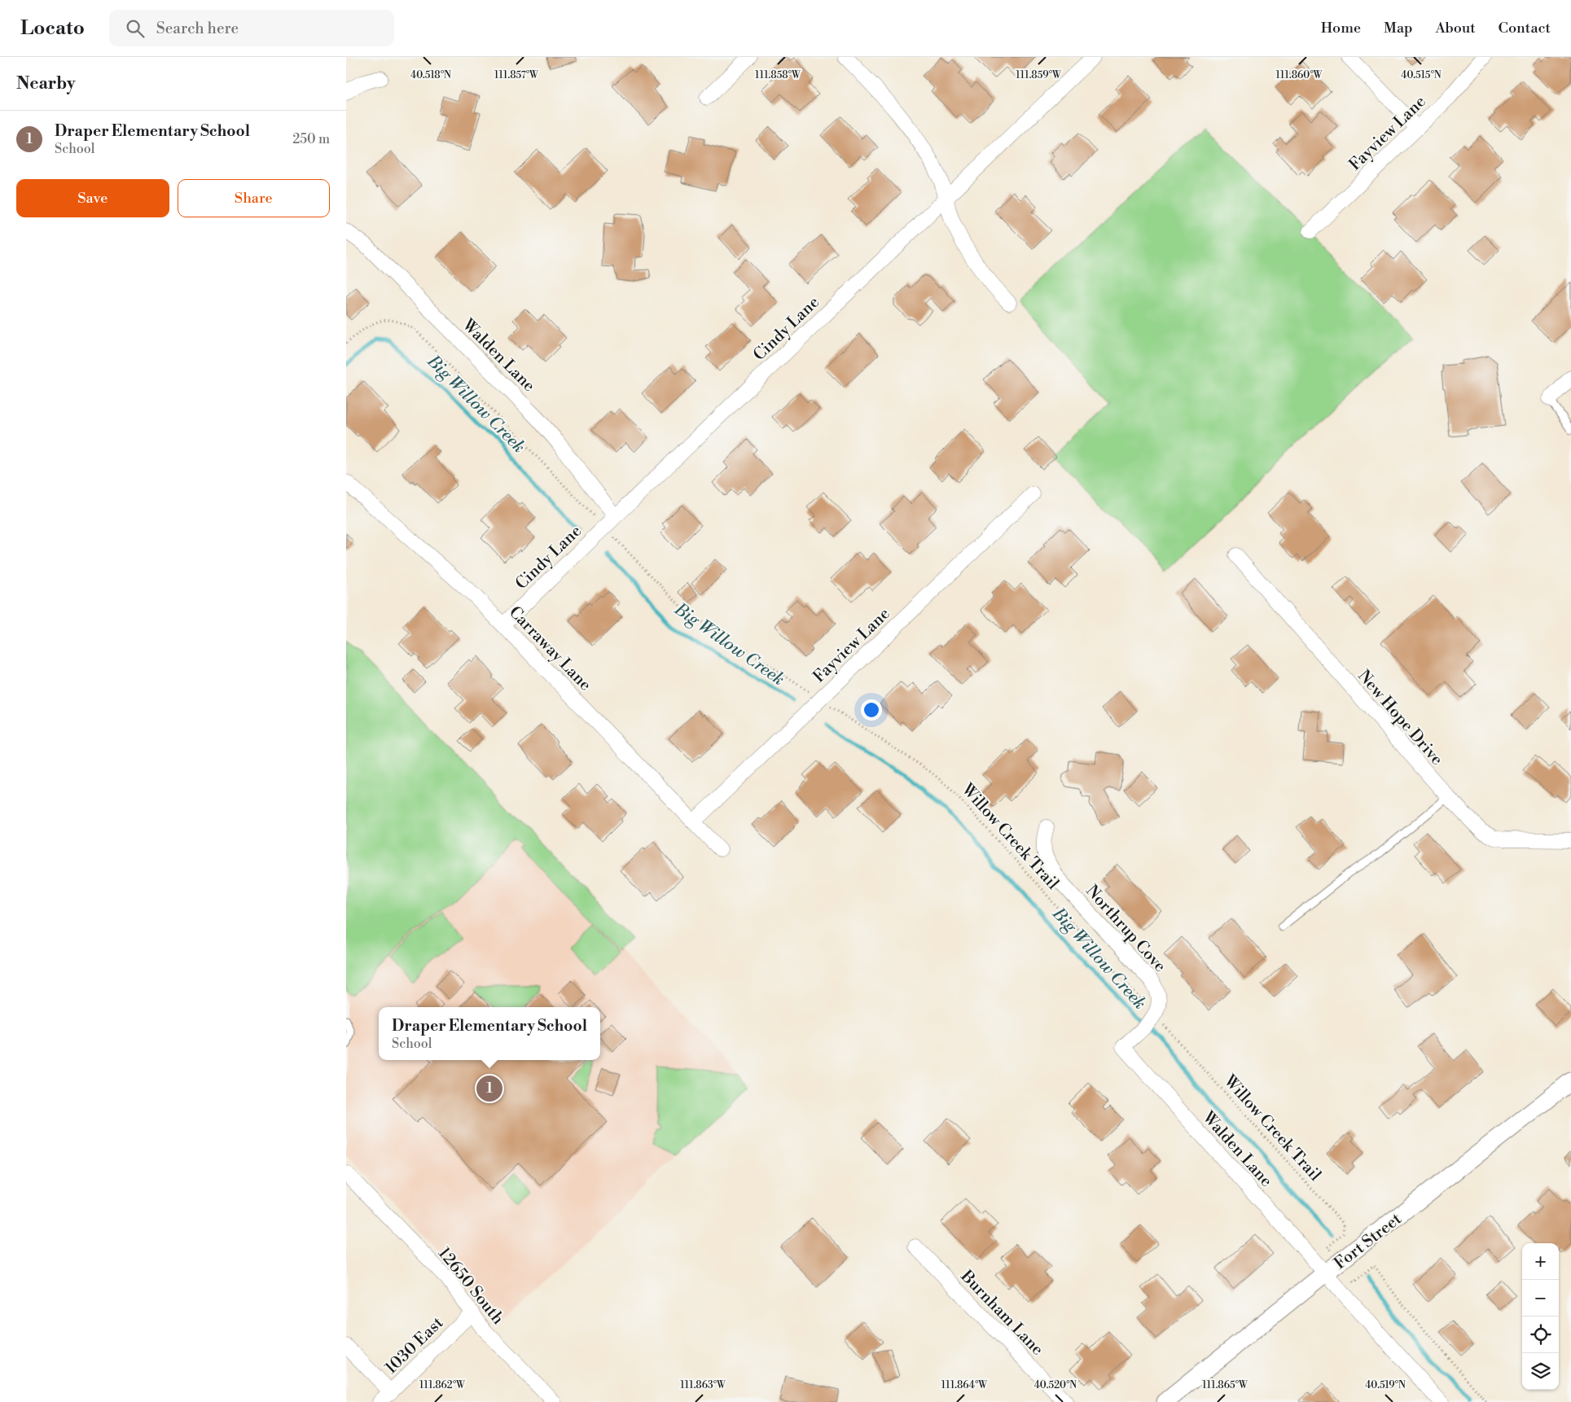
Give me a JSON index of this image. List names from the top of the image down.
{
  "streets": {
    "street": [
      "Fayview Lane",
      "Cindy Lane",
      "Walden Lane",
      "Carraway Lane",
      "New Hope Drive",
      "Northrup Cove",
      "Fort Street",
      "12650 South",
      "Burnham Lane",
      "1030 East"
    ],
    "path": ["Willow Creek Trail"]
  },
  "crossings": [
    ["Fayview Lane", "Carraway Lane"],
    ["Cindy Lane", "Walden Lane"],
    ["Cindy Lane", "Carraway Lane"],
    ["Walden Lane", "Northrup Cove"],
    ["Walden Lane", "Fort Street"],
    ["Willow Creek Trail", "Northrup Cove"],
    ["12650 South", "1030 East"]
  ],
  "water": ["Big Willow Creek"],
  "page": {
    "header": "Locato",
    "search": "Search here",
    "nav": [
      "Home",
      "Map",
      "About",
      "Contact"
    ],
    "heading": "Nearby",
    "list": [
      {
        "mark": "1",
        "name": "Draper Elementary School",
        "note": "School",
        "value": "250 m"
      }
    ],
    "buttons": ["Save", "Share"],
    "popup": ["Draper Elementary School", "School"],
    "pins": "1",
    "map_buttons": ["+", "−"]
  },
  "coordinates": [
    "111.857°W",
    "111.858°W",
    "111.859°W",
    "111.860°W",
    "40.515°N",
    "40.518°N",
    "40.520°N",
    "40.519°N",
    "111.862°W",
    "111.863°W",
    "111.864°W",
    "111.865°W"
  ]
}
